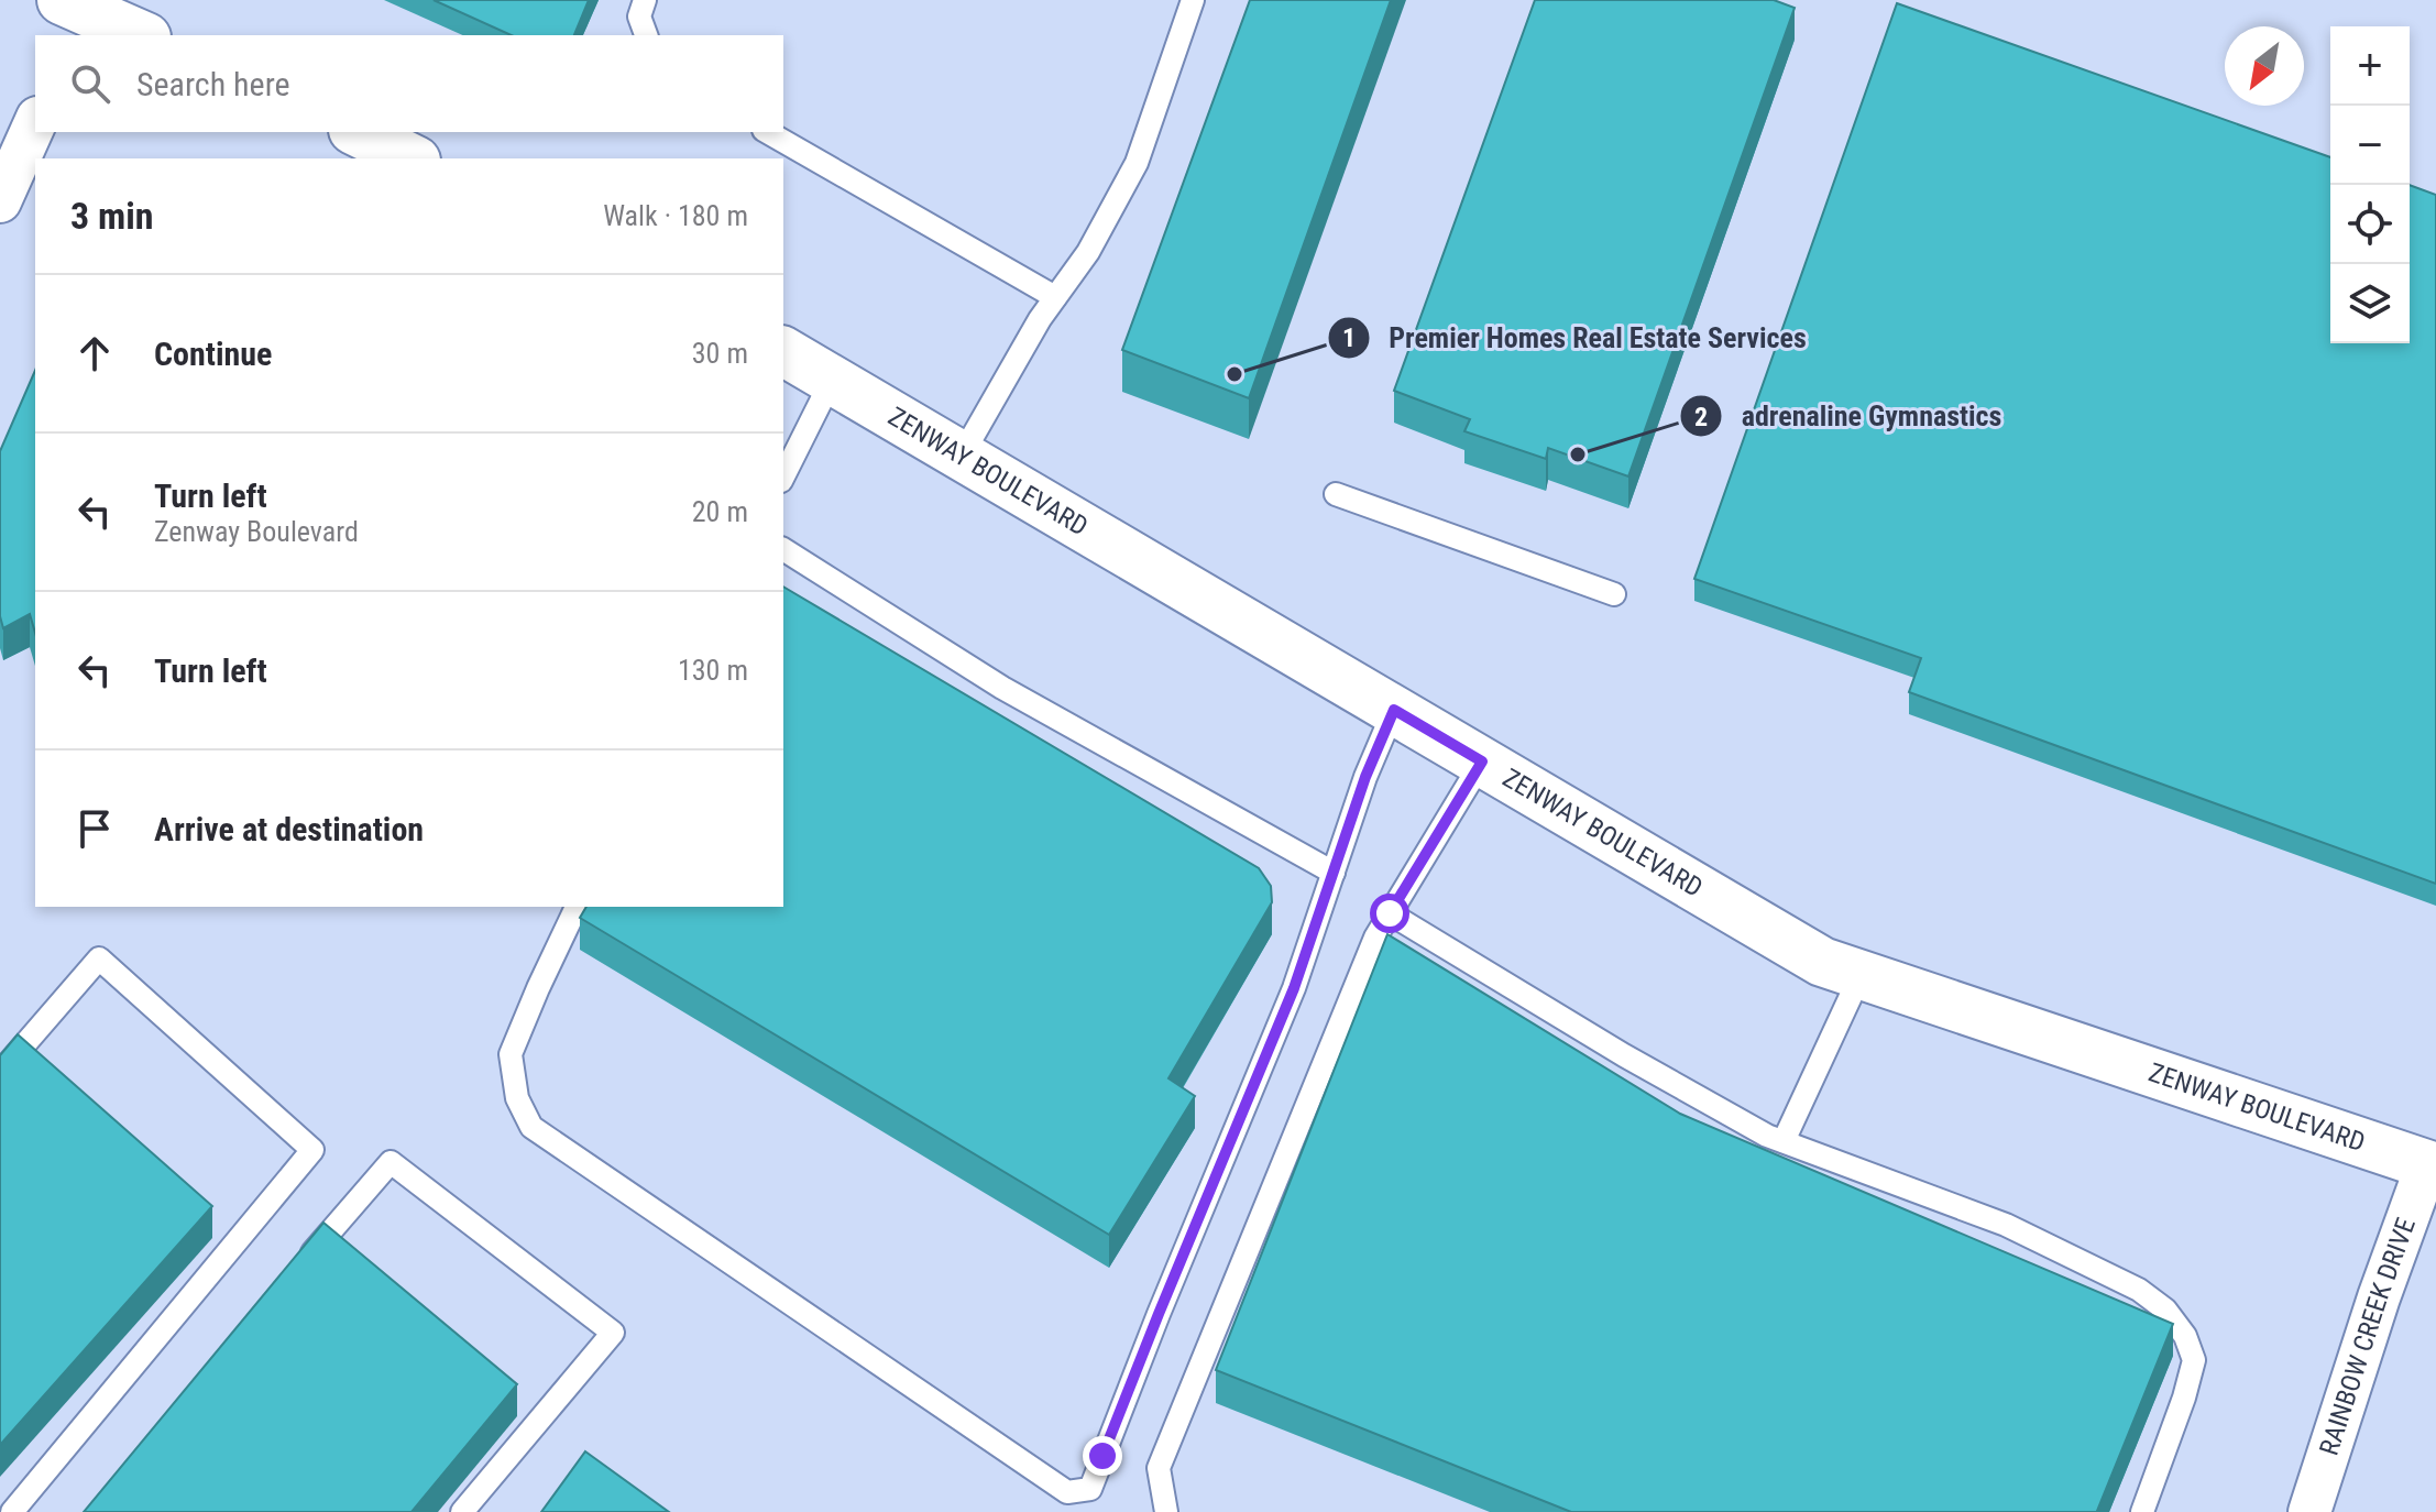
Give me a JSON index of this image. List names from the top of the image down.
{
  "streets": {
    "street": ["ZENWAY BOULEVARD", "RAINBOW CREEK DRIVE"]
  },
  "crossings": [
    ["ZENWAY BOULEVARD", "RAINBOW CREEK DRIVE"]
  ],
  "places": ["Premier Homes Real Estate Services", "adrenaline Gymnastics"],
  "north": "bottom left",
  "page": {
    "map_buttons": ["+", "−"],
    "search": "Search here",
    "heading": ["3 min", "Walk · 180 m"],
    "list": [
      ["Continue", "30 m"],
      ["Turn left", "Zenway Boulevard", "20 m"],
      ["Turn left", "130 m"],
      "Arrive at destination"
    ]
  }
}
